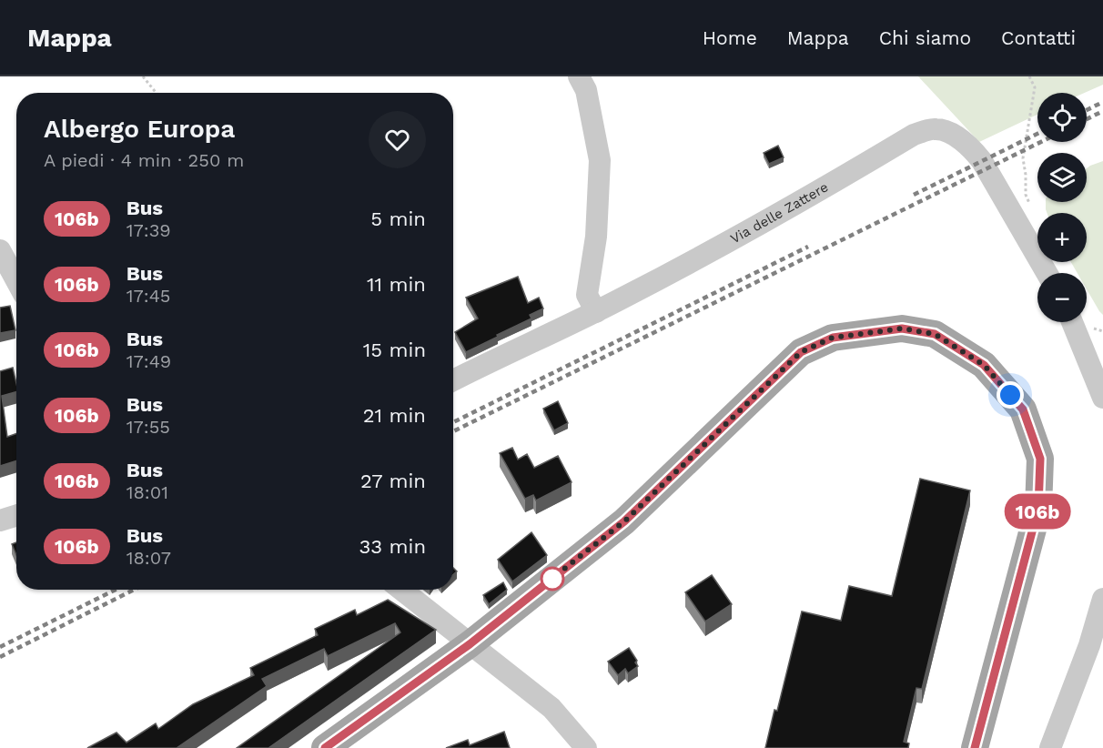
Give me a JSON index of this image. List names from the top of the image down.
{
  "streets": {
    "street": ["Via delle Zattere"]
  },
  "lines": ["bus line 106b"],
  "page": {
    "header": "Mappa",
    "nav": [
      "Home",
      "Mappa",
      "Chi siamo",
      "Contatti"
    ],
    "on_map": "106b",
    "map_buttons": ["+", "−"],
    "heading": ["Albergo Europa", "A piedi · 4 min · 250 m"],
    "list": [
      {
        "mark": "106b",
        "name": "Bus",
        "note": "17:39",
        "value": "5 min"
      },
      {
        "mark": "106b",
        "name": "Bus",
        "note": "17:45",
        "value": "11 min"
      },
      {
        "mark": "106b",
        "name": "Bus",
        "note": "17:49",
        "value": "15 min"
      },
      {
        "mark": "106b",
        "name": "Bus",
        "note": "17:55",
        "value": "21 min"
      },
      {
        "mark": "106b",
        "name": "Bus",
        "note": "18:01",
        "value": "27 min"
      },
      {
        "mark": "106b",
        "name": "Bus",
        "note": "18:07",
        "value": "33 min"
      }
    ]
  }
}
